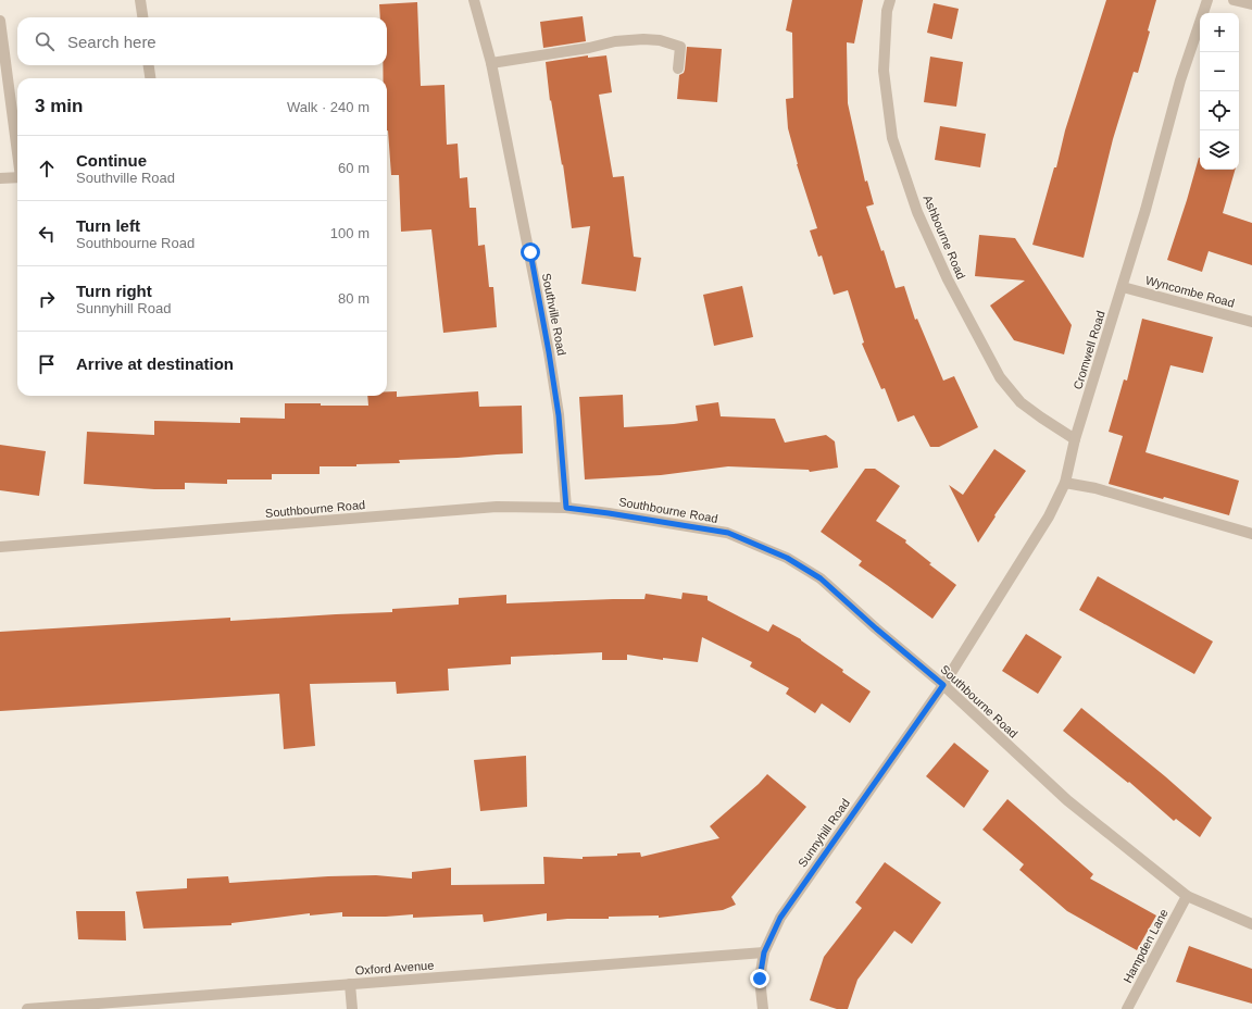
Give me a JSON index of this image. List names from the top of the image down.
{
  "streets": {
    "street": [
      "Ashbourne Road",
      "Wyncombe Road",
      "Southville Road",
      "Cromwell Road",
      "Southbourne Road",
      "Sunnyhill Road",
      "Hampden Lane",
      "Oxford Avenue"
    ]
  },
  "crossings": [
    ["Ashbourne Road", "Cromwell Road"],
    ["Wyncombe Road", "Cromwell Road"],
    ["Southville Road", "Southbourne Road"],
    ["Cromwell Road", "Southbourne Road"],
    ["Cromwell Road", "Sunnyhill Road"],
    ["Southbourne Road", "Sunnyhill Road"],
    ["Southbourne Road", "Hampden Lane"],
    ["Sunnyhill Road", "Oxford Avenue"]
  ],
  "page": {
    "map_buttons": ["+", "−"],
    "search": "Search here",
    "heading": ["3 min", "Walk · 240 m"],
    "list": [
      ["Continue", "Southville Road", "60 m"],
      ["Turn left", "Southbourne Road", "100 m"],
      ["Turn right", "Sunnyhill Road", "80 m"],
      "Arrive at destination"
    ]
  }
}
